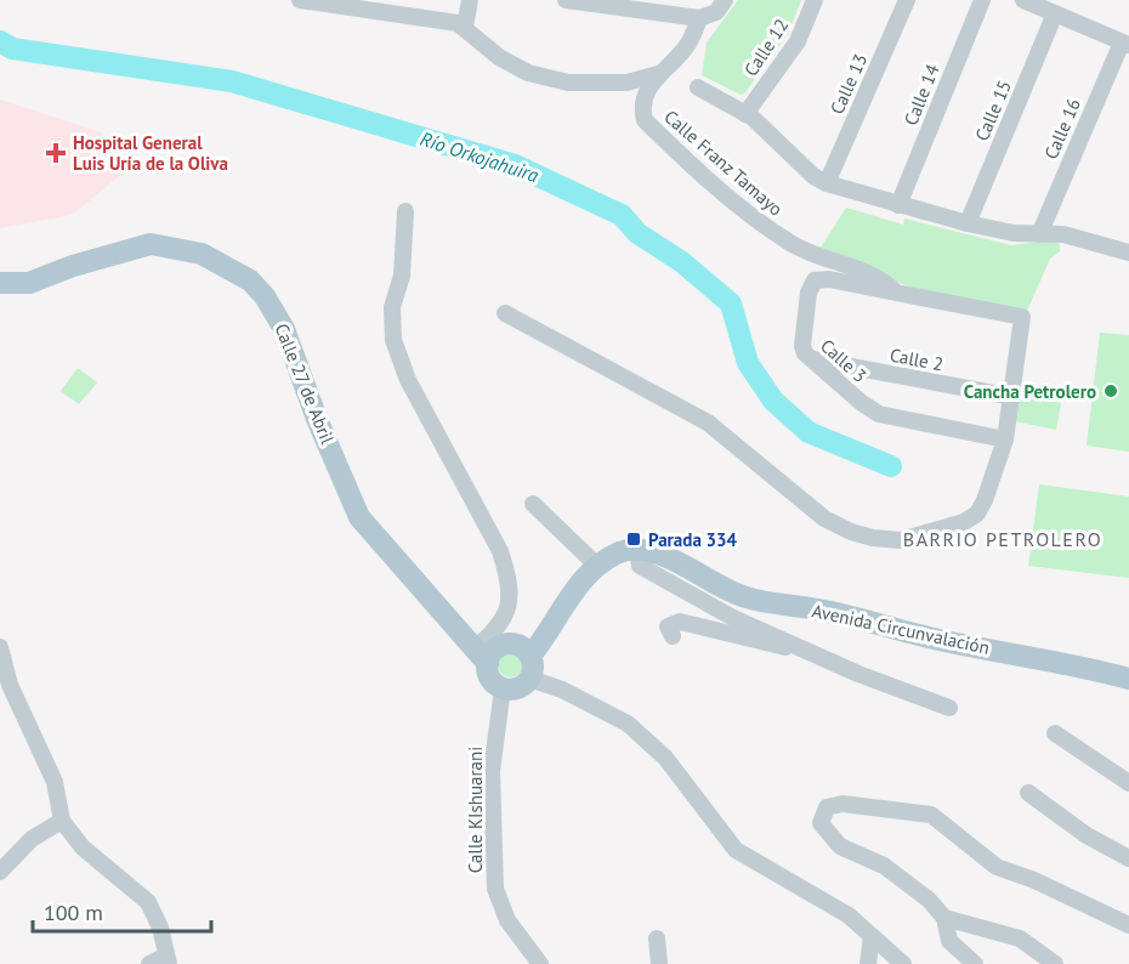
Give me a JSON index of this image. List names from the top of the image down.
{
  "streets": {
    "main road": ["Calle 27 de Abril", "Avenida Circunvalación"],
    "street": [
      "Calle 12",
      "Calle 13",
      "Calle 14",
      "Calle 15",
      "Calle 16",
      "Calle Franz Tamayo",
      "Calle 2",
      "Calle 3",
      "Calle KIshuarani"
    ]
  },
  "crossings": [
    ["Calle Franz Tamayo", "Calle 2"],
    ["Calle Franz Tamayo", "Calle 3"],
    ["Calle 2", "Calle 3"],
    ["Calle 27 de Abril", "Calle KIshuarani"]
  ],
  "districts": ["BARRIO PETROLERO"],
  "water": ["Río Orkojahuira"],
  "places": {
    "health": ["Hospital General Luis Uría de la Oliva"],
    "other": ["Cancha Petrolero"],
    "transit": ["Parada 334"]
  },
  "scale_bar": "100 m"
}
